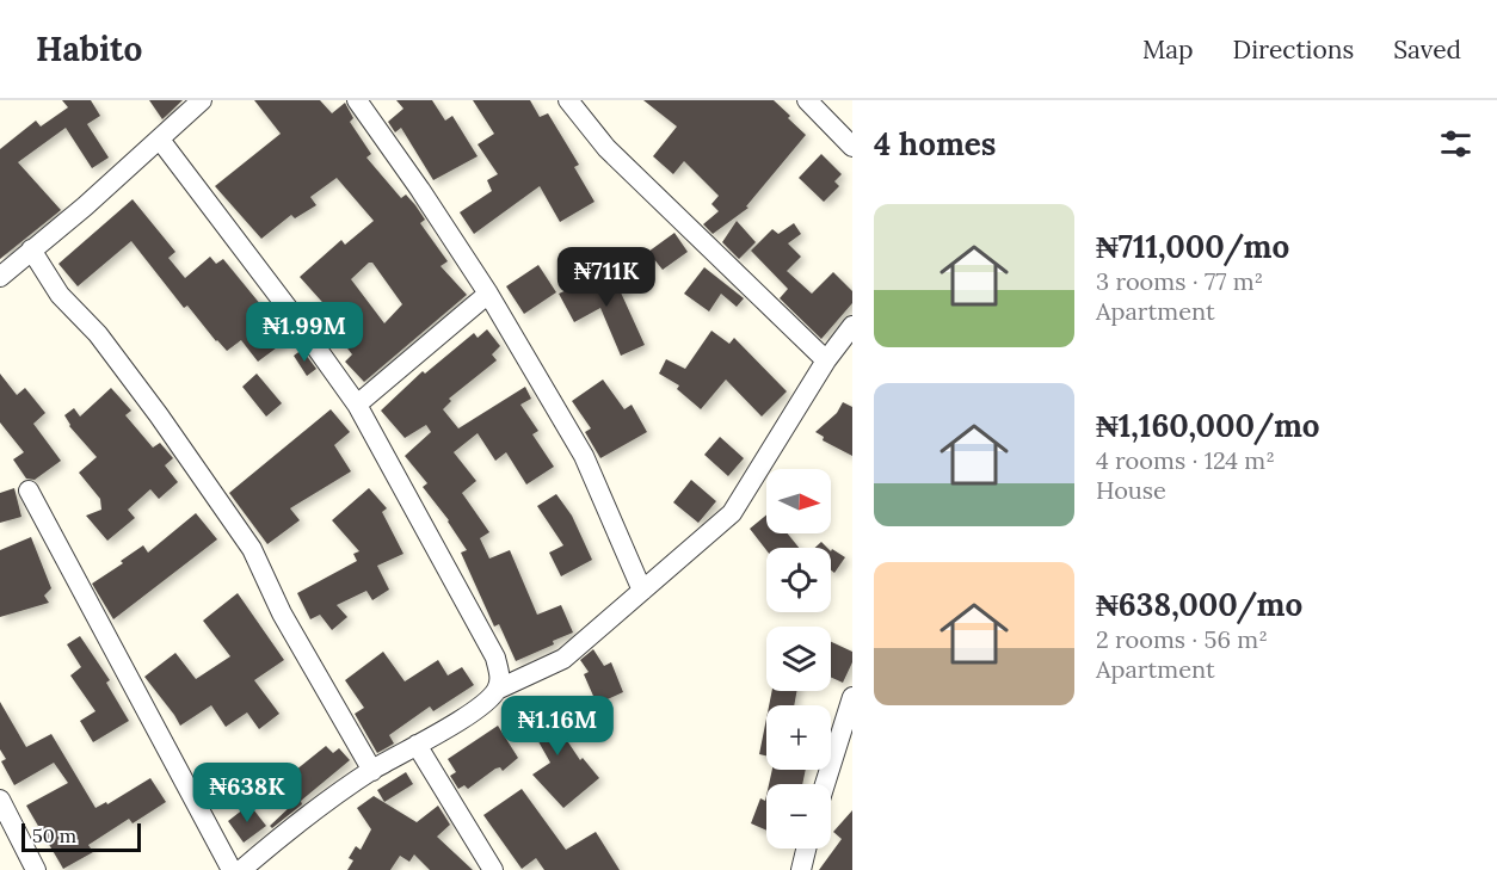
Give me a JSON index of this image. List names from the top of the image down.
{
  "scale_bar": "50 m",
  "north": "right",
  "page": {
    "header": "Habito",
    "nav": ["Map", "Directions", "Saved"],
    "heading": "4 homes",
    "list": [
      {
        "name": "₦711,000/mo",
        "note": "3 rooms · 77 m² · Apartment"
      },
      {
        "name": "₦1,160,000/mo",
        "note": "4 rooms · 124 m² · House"
      },
      {
        "name": "₦638,000/mo",
        "note": "2 rooms · 56 m² · Apartment"
      }
    ],
    "price": [
      "₦711K",
      "₦1.99M",
      "₦1.16M",
      "₦638K"
    ],
    "map_buttons": ["+", "−"],
    "scale": "50 m"
  }
}
